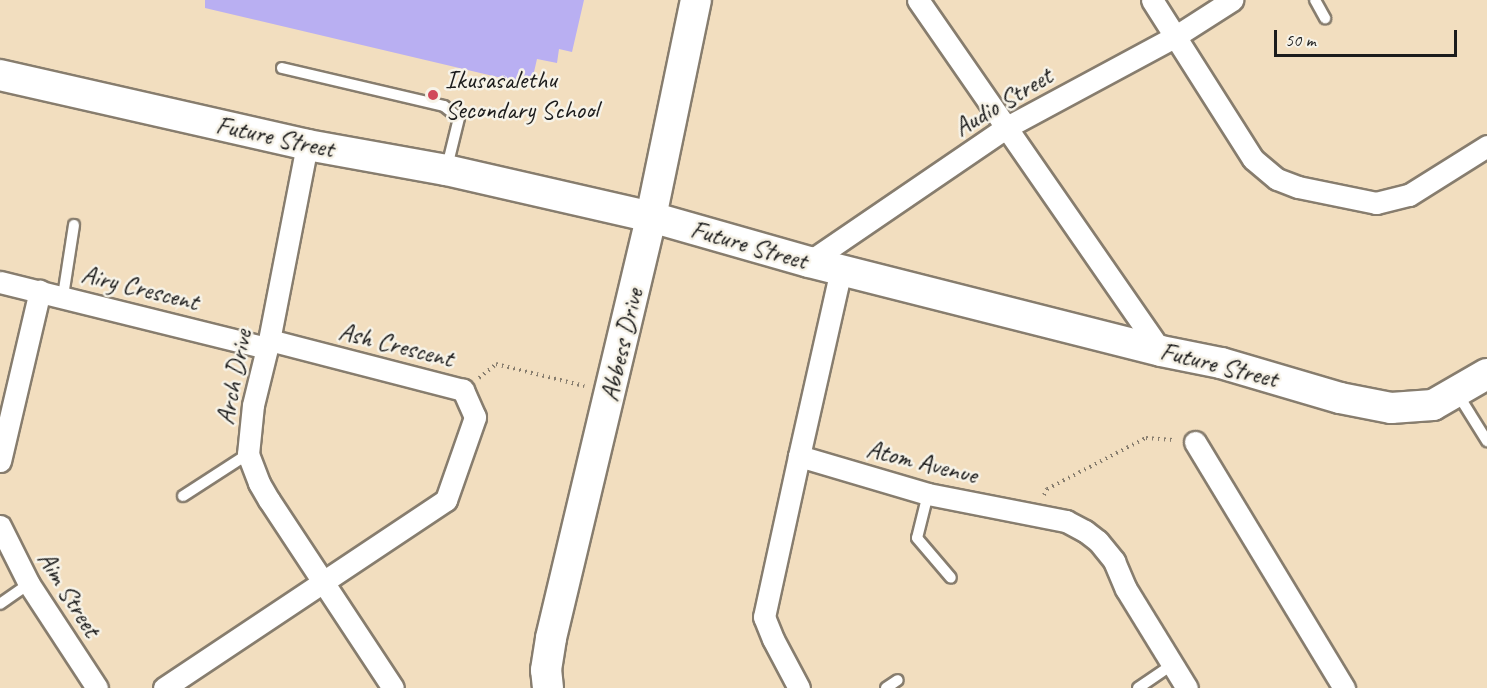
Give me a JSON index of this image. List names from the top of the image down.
{
  "streets": {
    "street": [
      "Audio Street",
      "Future Street",
      "Airy Crescent",
      "Ash Crescent",
      "Abbess Drive",
      "Arch Drive",
      "Atom Avenue",
      "Aim Street"
    ]
  },
  "crossings": [
    ["Audio Street", "Future Street"],
    ["Future Street", "Abbess Drive"],
    ["Future Street", "Arch Drive"],
    ["Airy Crescent", "Ash Crescent"],
    ["Airy Crescent", "Arch Drive"],
    ["Ash Crescent", "Arch Drive"]
  ],
  "places": ["Ikusasalethu Secondary School"],
  "scale_bar": "50 m"
}
